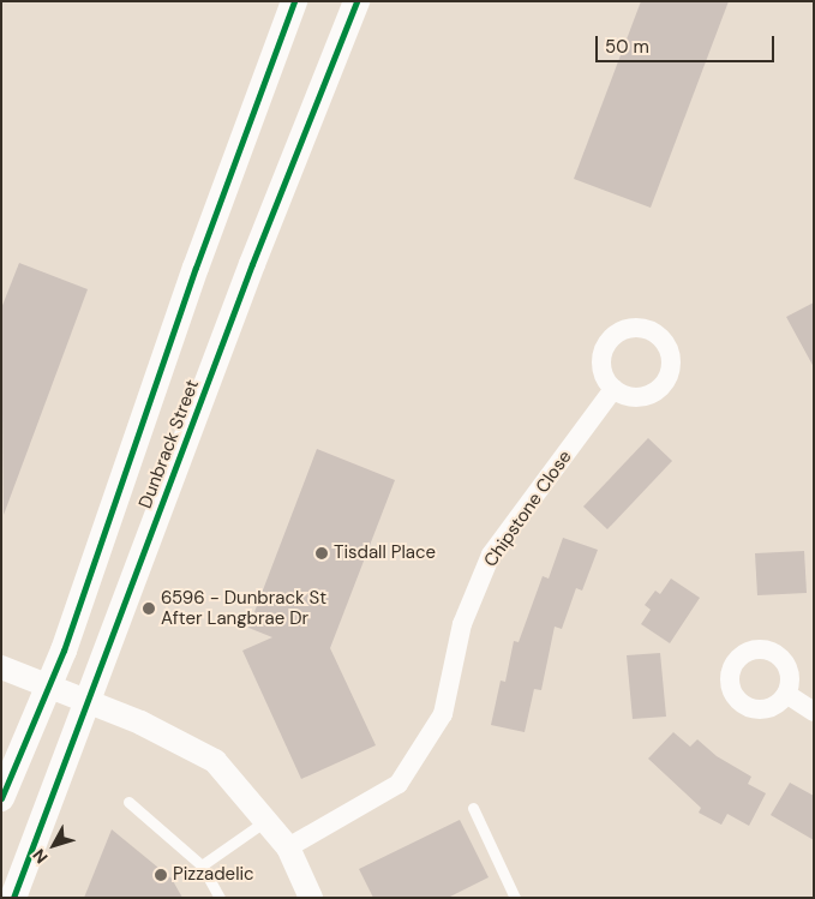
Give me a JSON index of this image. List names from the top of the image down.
{
  "streets": {
    "main road": ["Dunbrack Street"],
    "street": ["Chipstone Close"]
  },
  "places": ["Tisdall Place", "6596 - Dunbrack St After Langbrae Dr", "Pizzadelic"],
  "scale_bar": "50 m",
  "north": "bottom left"
}
